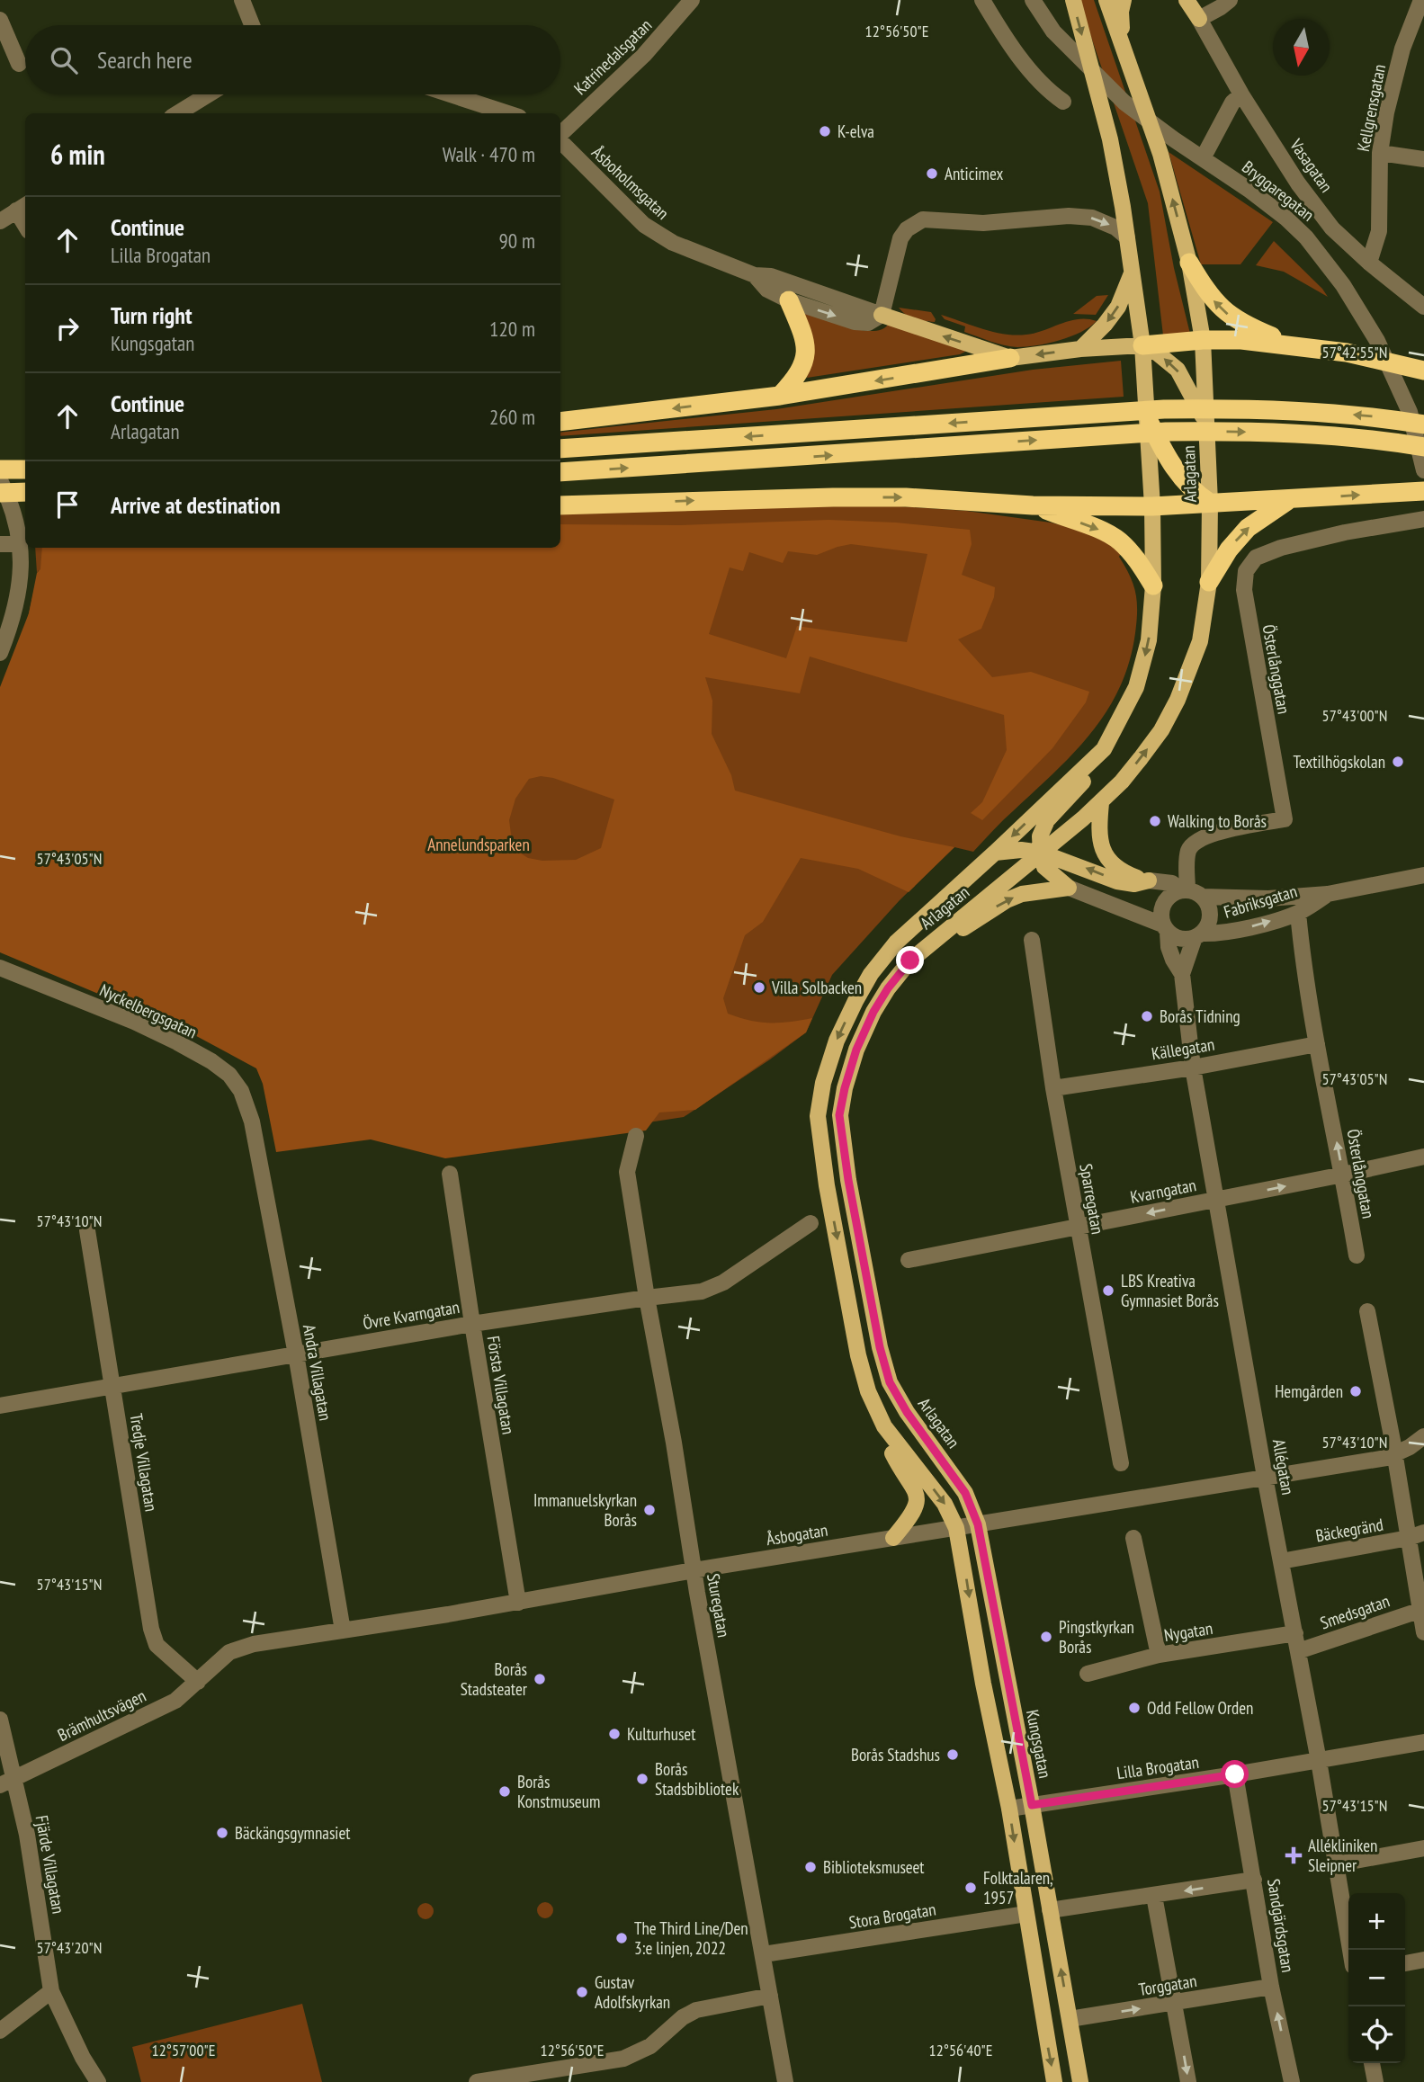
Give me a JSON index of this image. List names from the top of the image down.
{
  "streets": {
    "main road": ["Arlagatan", "Kungsgatan"],
    "street": [
      "Katrinedalsgatan",
      "Kellgrensgatan",
      "Vasagatan",
      "Åsboholmsgatan",
      "Bryggaregatan",
      "Österlånggatan",
      "Fabriksgatan",
      "Nyckelbergsgatan",
      "Källegatan",
      "Kvarngatan",
      "Sparregatan",
      "Övre Kvarngatan",
      "Andra Villagatan",
      "Första Villagatan",
      "Tredje Villagatan",
      "Allégatan",
      "Bäckegränd",
      "Åsbogatan",
      "Sturegatan",
      "Smedsgatan",
      "Nygatan",
      "Brämhultsvägen",
      "Lilla Brogatan",
      "Fjärde Villagatan",
      "Stora Brogatan",
      "Sandgärdsgatan",
      "Torggatan"
    ]
  },
  "crossings": [
    ["Kellgrensgatan", "Vasagatan"],
    ["Arlagatan", "Åsbogatan"],
    ["Arlagatan", "Kungsgatan"],
    ["Österlånggatan", "Fabriksgatan"],
    ["Österlånggatan", "Källegatan"],
    ["Österlånggatan", "Kvarngatan"],
    ["Österlånggatan", "Allégatan"],
    ["Fabriksgatan", "Allégatan"],
    ["Nyckelbergsgatan", "Andra Villagatan"],
    ["Källegatan", "Sparregatan"],
    ["Källegatan", "Allégatan"],
    ["Kvarngatan", "Sparregatan"],
    ["Kvarngatan", "Allégatan"],
    ["Övre Kvarngatan", "Andra Villagatan"],
    ["Övre Kvarngatan", "Första Villagatan"],
    ["Övre Kvarngatan", "Tredje Villagatan"],
    ["Övre Kvarngatan", "Sturegatan"],
    ["Andra Villagatan", "Åsbogatan"],
    ["Första Villagatan", "Åsbogatan"],
    ["Tredje Villagatan", "Brämhultsvägen"],
    ["Allégatan", "Bäckegränd"],
    ["Allégatan", "Åsbogatan"],
    ["Allégatan", "Smedsgatan"],
    ["Allégatan", "Nygatan"],
    ["Allégatan", "Lilla Brogatan"],
    ["Åsbogatan", "Sturegatan"],
    ["Åsbogatan", "Brämhultsvägen"],
    ["Åsbogatan", "Kungsgatan"],
    ["Sturegatan", "Stora Brogatan"],
    ["Brämhultsvägen", "Fjärde Villagatan"],
    ["Kungsgatan", "Lilla Brogatan"],
    ["Kungsgatan", "Torggatan"],
    ["Lilla Brogatan", "Sandgärdsgatan"],
    ["Sandgärdsgatan", "Torggatan"]
  ],
  "parks": ["Annelundsparken"],
  "places": {
    "other": [
      "K-elva",
      "Anticimex",
      "Textilhögskolan",
      "Walking to Borås",
      "Villa Solbacken",
      "Borås Tidning",
      "LBS Kreativa Gymnasiet Borås",
      "Hemgården",
      "Immanuelskyrkan Borås",
      "Pingstkyrkan Borås",
      "Borås Stadsteater",
      "Odd Fellow Orden",
      "Kulturhuset",
      "Borås Stadshus",
      "Borås Stadsbibliotek",
      "Borås Konstmuseum",
      "Bäckängsgymnasiet",
      "Biblioteksmuseet",
      "Folktalaren, 1957",
      "The Third Line/Den 3:e linjen, 2022",
      "Gustav Adolfskyrkan"
    ],
    "health": ["Allékliniken Sleipner"]
  },
  "north": "bottom",
  "page": {
    "search": "Search here",
    "heading": ["6 min", "Walk · 470 m"],
    "list": [
      ["Continue", "Lilla Brogatan", "90 m"],
      ["Turn right", "Kungsgatan", "120 m"],
      ["Continue", "Arlagatan", "260 m"],
      "Arrive at destination"
    ],
    "map_buttons": ["+", "−"]
  },
  "coordinates": [
    "12°56'50\"E",
    "57°42'55\"N",
    "57°43'00\"N",
    "57°43'05\"N",
    "57°43'10\"N",
    "57°43'15\"N",
    "57°43'20\"N",
    "12°57'00\"E",
    "12°56'40\"E"
  ]
}
